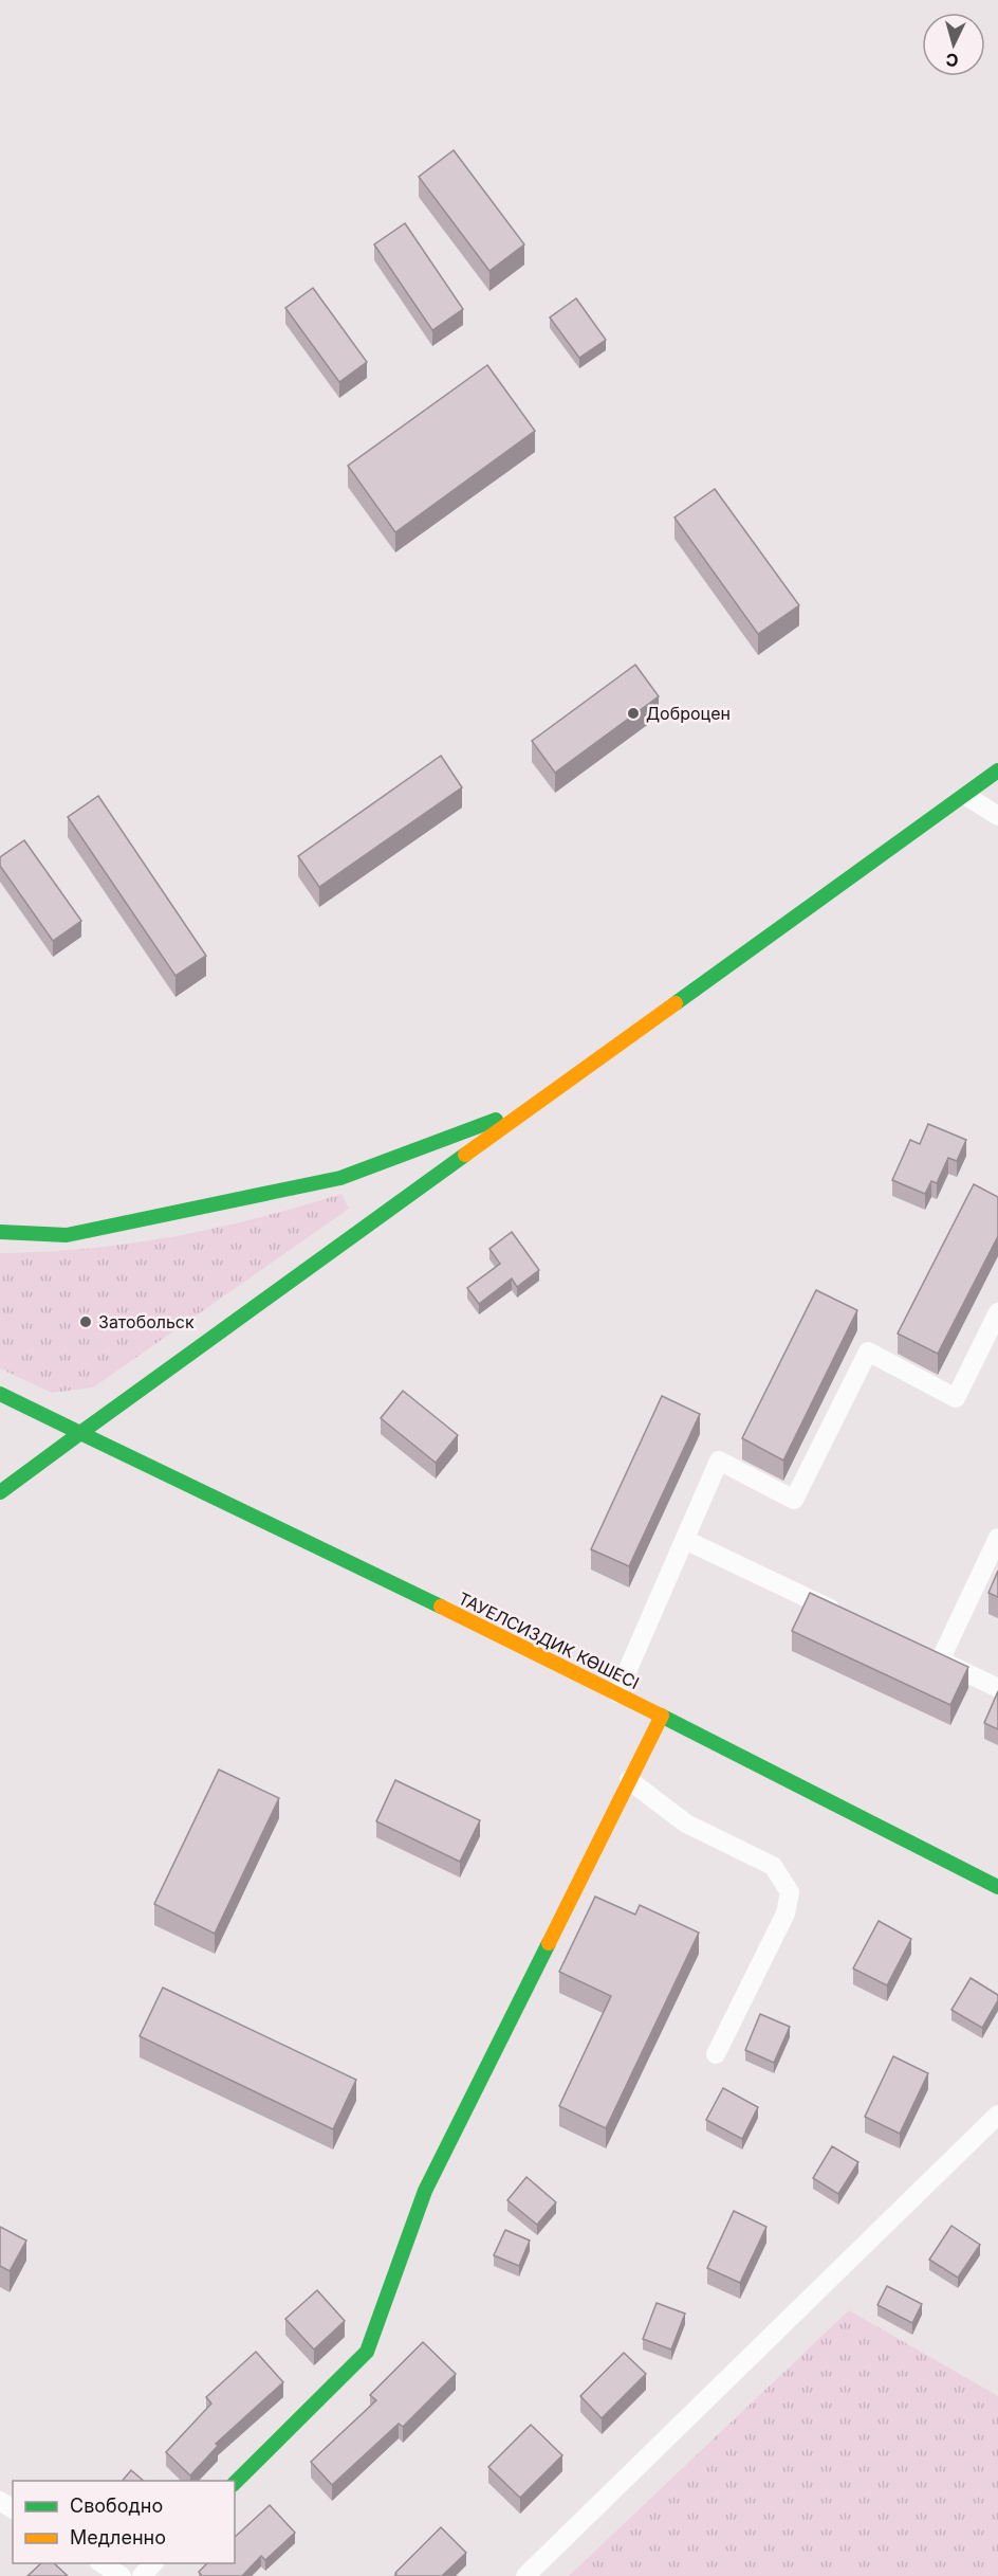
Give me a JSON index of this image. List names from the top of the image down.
{
  "streets": {
    "main road": ["ТАУЕЛСИЗДИК КӨШЕСІ"]
  },
  "places": ["Доброцен", "Затобольск"],
  "legend": ["Свободно", "Медленно"],
  "north": "bottom"
}
